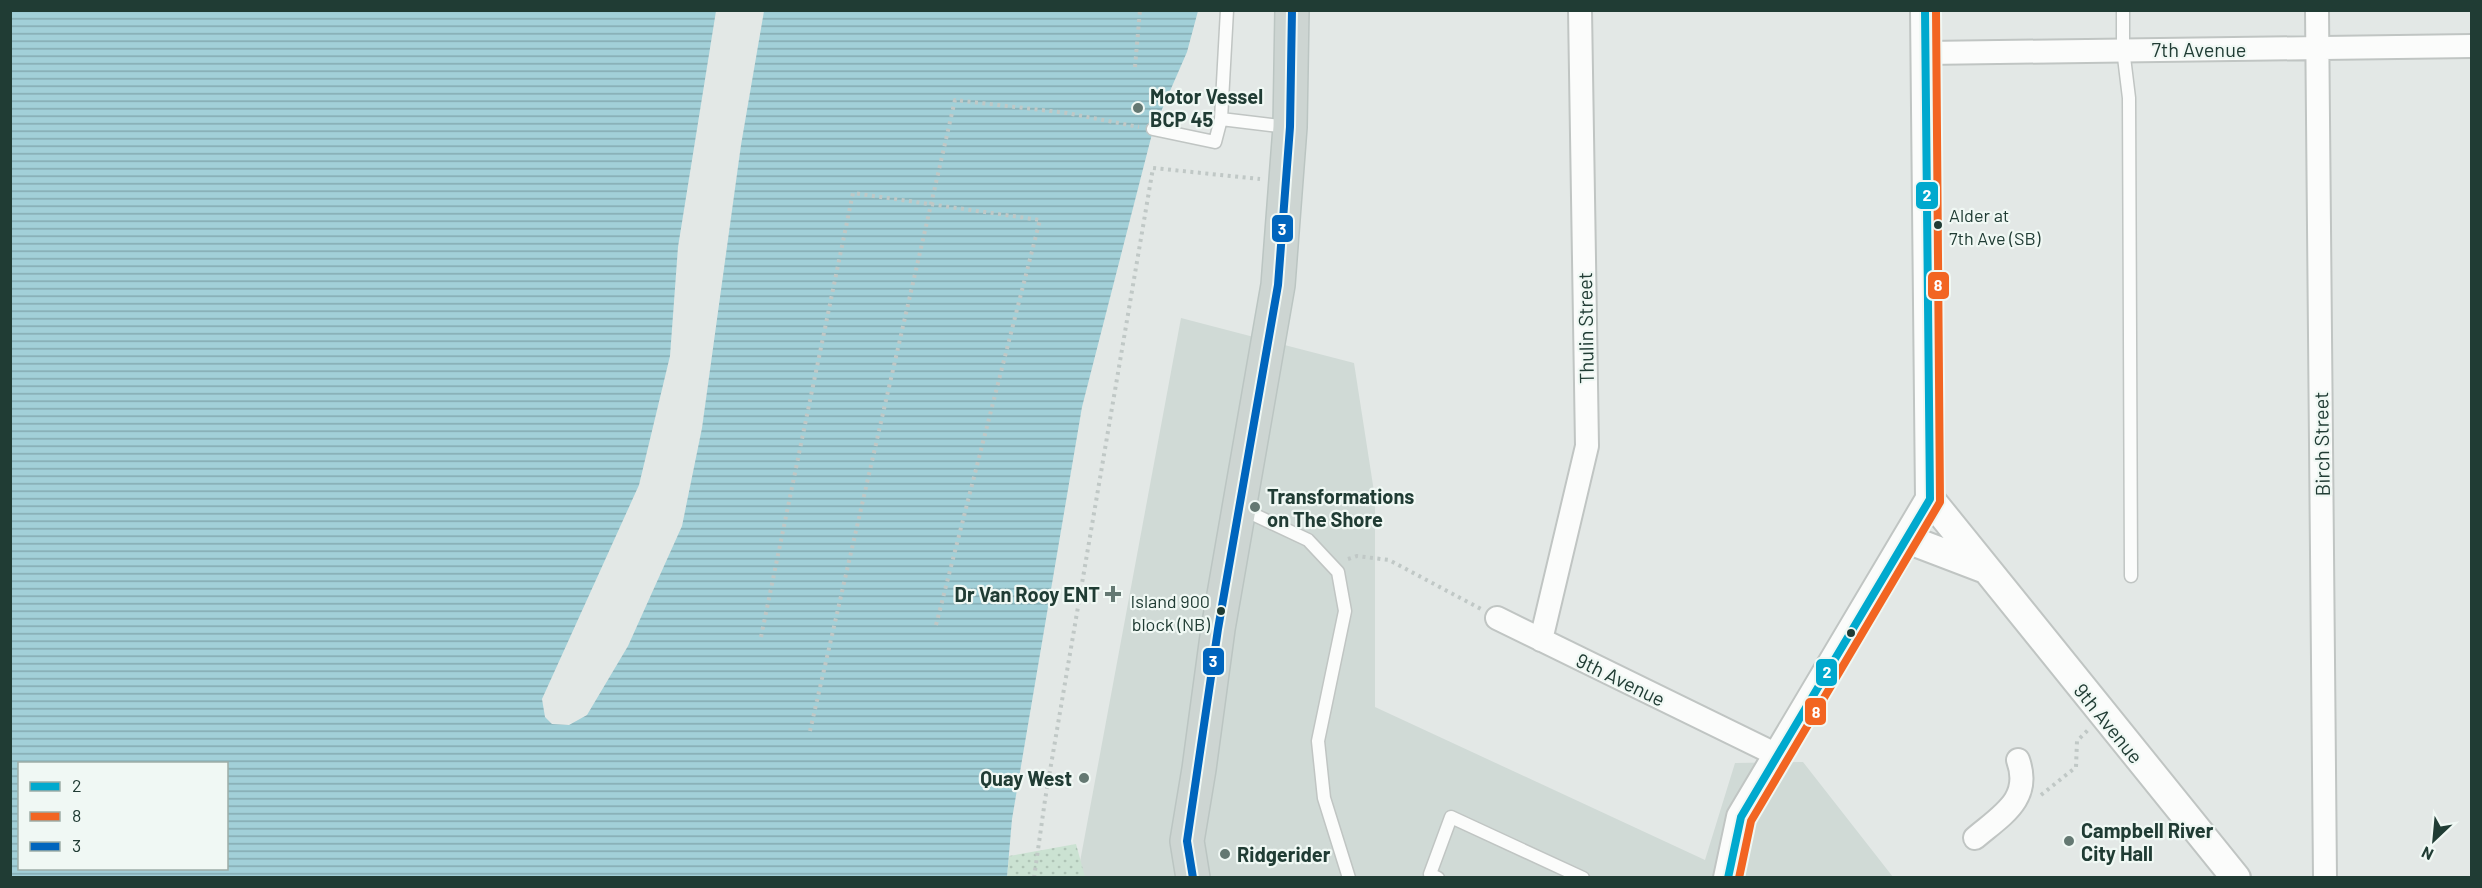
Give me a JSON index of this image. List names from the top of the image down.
{
  "streets": {
    "street": [
      "7th Avenue",
      "Thulin Street",
      "Birch Street",
      "9th Avenue"
    ]
  },
  "crossings": [
    ["7th Avenue", "Birch Street"],
    ["Thulin Street", "9th Avenue"]
  ],
  "places": {
    "other": [
      "Motor Vessel BCP 45",
      "Alder at 7th Ave (SB)",
      "Transformations on The Shore",
      "Island 900 block (NB)",
      "Quay West",
      "Campbell River City Hall",
      "Ridgerider"
    ],
    "health": ["Dr Van Rooy ENT"]
  },
  "lines": ["transit line 2", "transit line 8", "transit line 3"],
  "legend": ["2", "8", "3"],
  "north": "bottom left"
}
